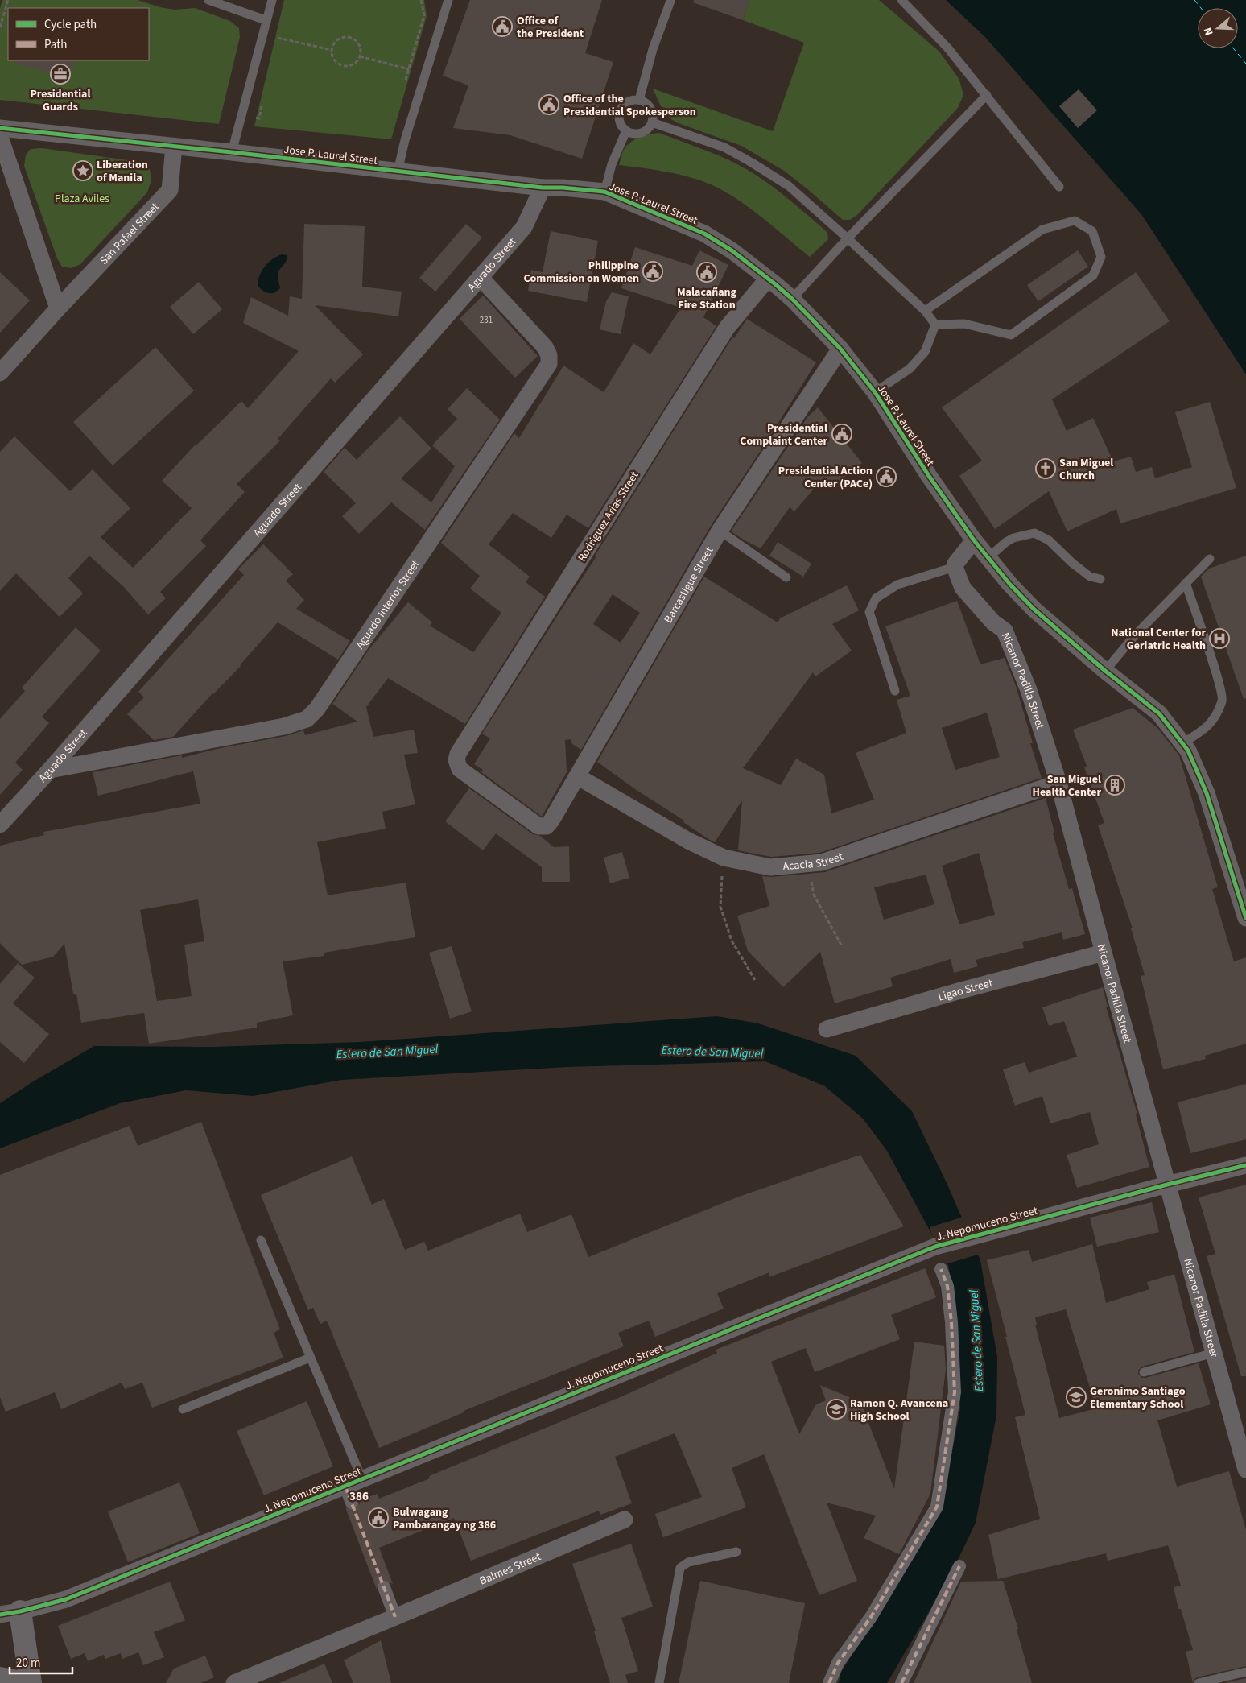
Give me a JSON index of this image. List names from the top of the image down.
{
  "streets": {
    "street": [
      "Jose P. Laurel Street",
      "San Rafael Street",
      "Aguado Street",
      "Rodriguez Arias Street",
      "Barcastigue Street",
      "Aguado Interior Street",
      "Nicanor Padilla Street",
      "Acacia Street",
      "Ligao Street",
      "J. Nepomuceno Street",
      "Balmes Street"
    ]
  },
  "crossings": [
    ["Jose P. Laurel Street", "San Rafael Street"],
    ["Jose P. Laurel Street", "Aguado Street"],
    ["Jose P. Laurel Street", "Rodriguez Arias Street"],
    ["Jose P. Laurel Street", "Barcastigue Street"],
    ["Aguado Street", "Aguado Interior Street"],
    ["Rodriguez Arias Street", "Barcastigue Street"],
    ["Barcastigue Street", "Acacia Street"],
    ["Nicanor Padilla Street", "Acacia Street"],
    ["Nicanor Padilla Street", "Ligao Street"],
    ["Nicanor Padilla Street", "J. Nepomuceno Street"]
  ],
  "districts": ["386"],
  "water": ["Estero de San Miguel"],
  "parks": ["Plaza Aviles"],
  "places": {
    "public building": [
      "Office of the President",
      "Office of the Presidential Spokesperson",
      "Philippine Commission on Women",
      "Malacañang Fire Station",
      "Presidential Complaint Center",
      "Presidential Action Center (PACe)",
      "Bulwagang Pambarangay ng 386"
    ],
    "office": ["Presidential Guards"],
    "place": ["Liberation of Manila"],
    "church": ["San Miguel Church"],
    "hospital": ["National Center for Geriatric Health"],
    "building": ["San Miguel Health Center"],
    "school or university": ["Geronimo Santiago Elementary School", "Ramon Q. Avancena High School"]
  },
  "house_numbers": ["231"],
  "legend": ["Cycle path", "Path"],
  "scale_bar": "20 m",
  "north": "left"
}
